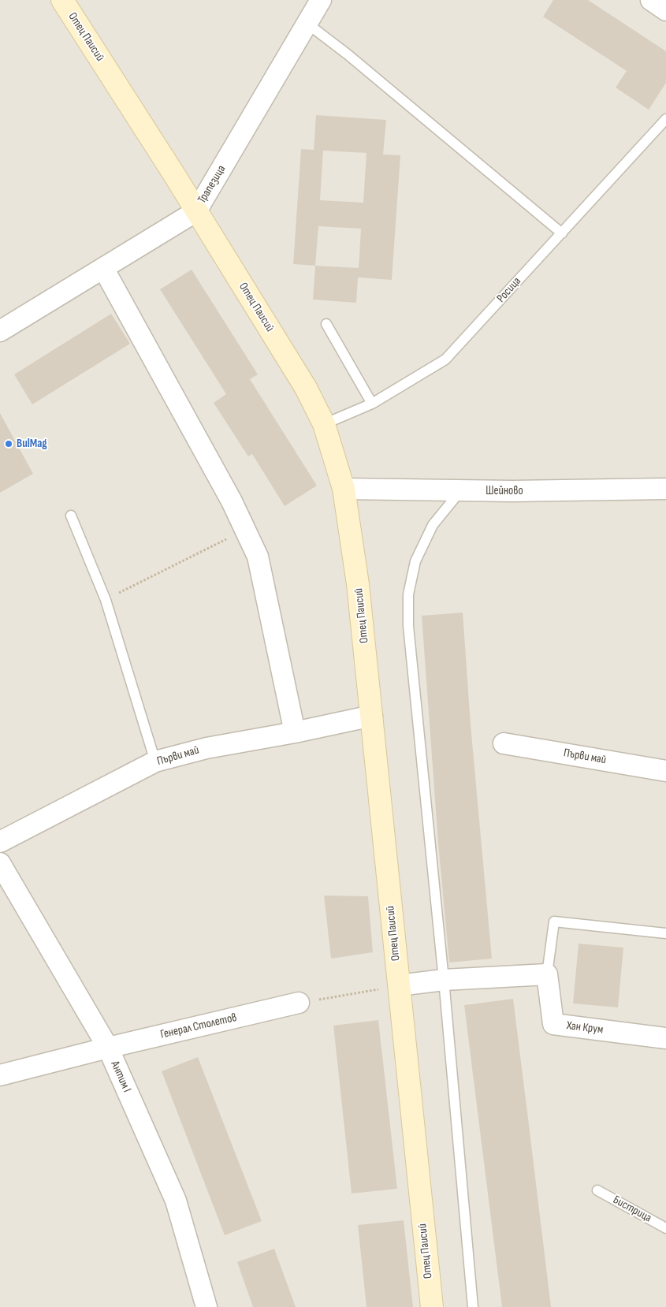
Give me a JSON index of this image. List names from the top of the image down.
{
  "streets": {
    "main road": ["Отец Паисий"],
    "street": [
      "Трапезица",
      "Шейново",
      "Първи май",
      "Генерал Столетов",
      "Хан Крум",
      "Антим I"
    ],
    "lane": ["Росица", "Бистрица"]
  },
  "crossings": [
    ["Отец Паисий", "Трапезица"],
    ["Отец Паисий", "Росица"],
    ["Отец Паисий", "Шейново"],
    ["Отец Паисий", "Първи май"],
    ["Генерал Столетов", "Антим I"]
  ],
  "places": ["BulMag"]
}
